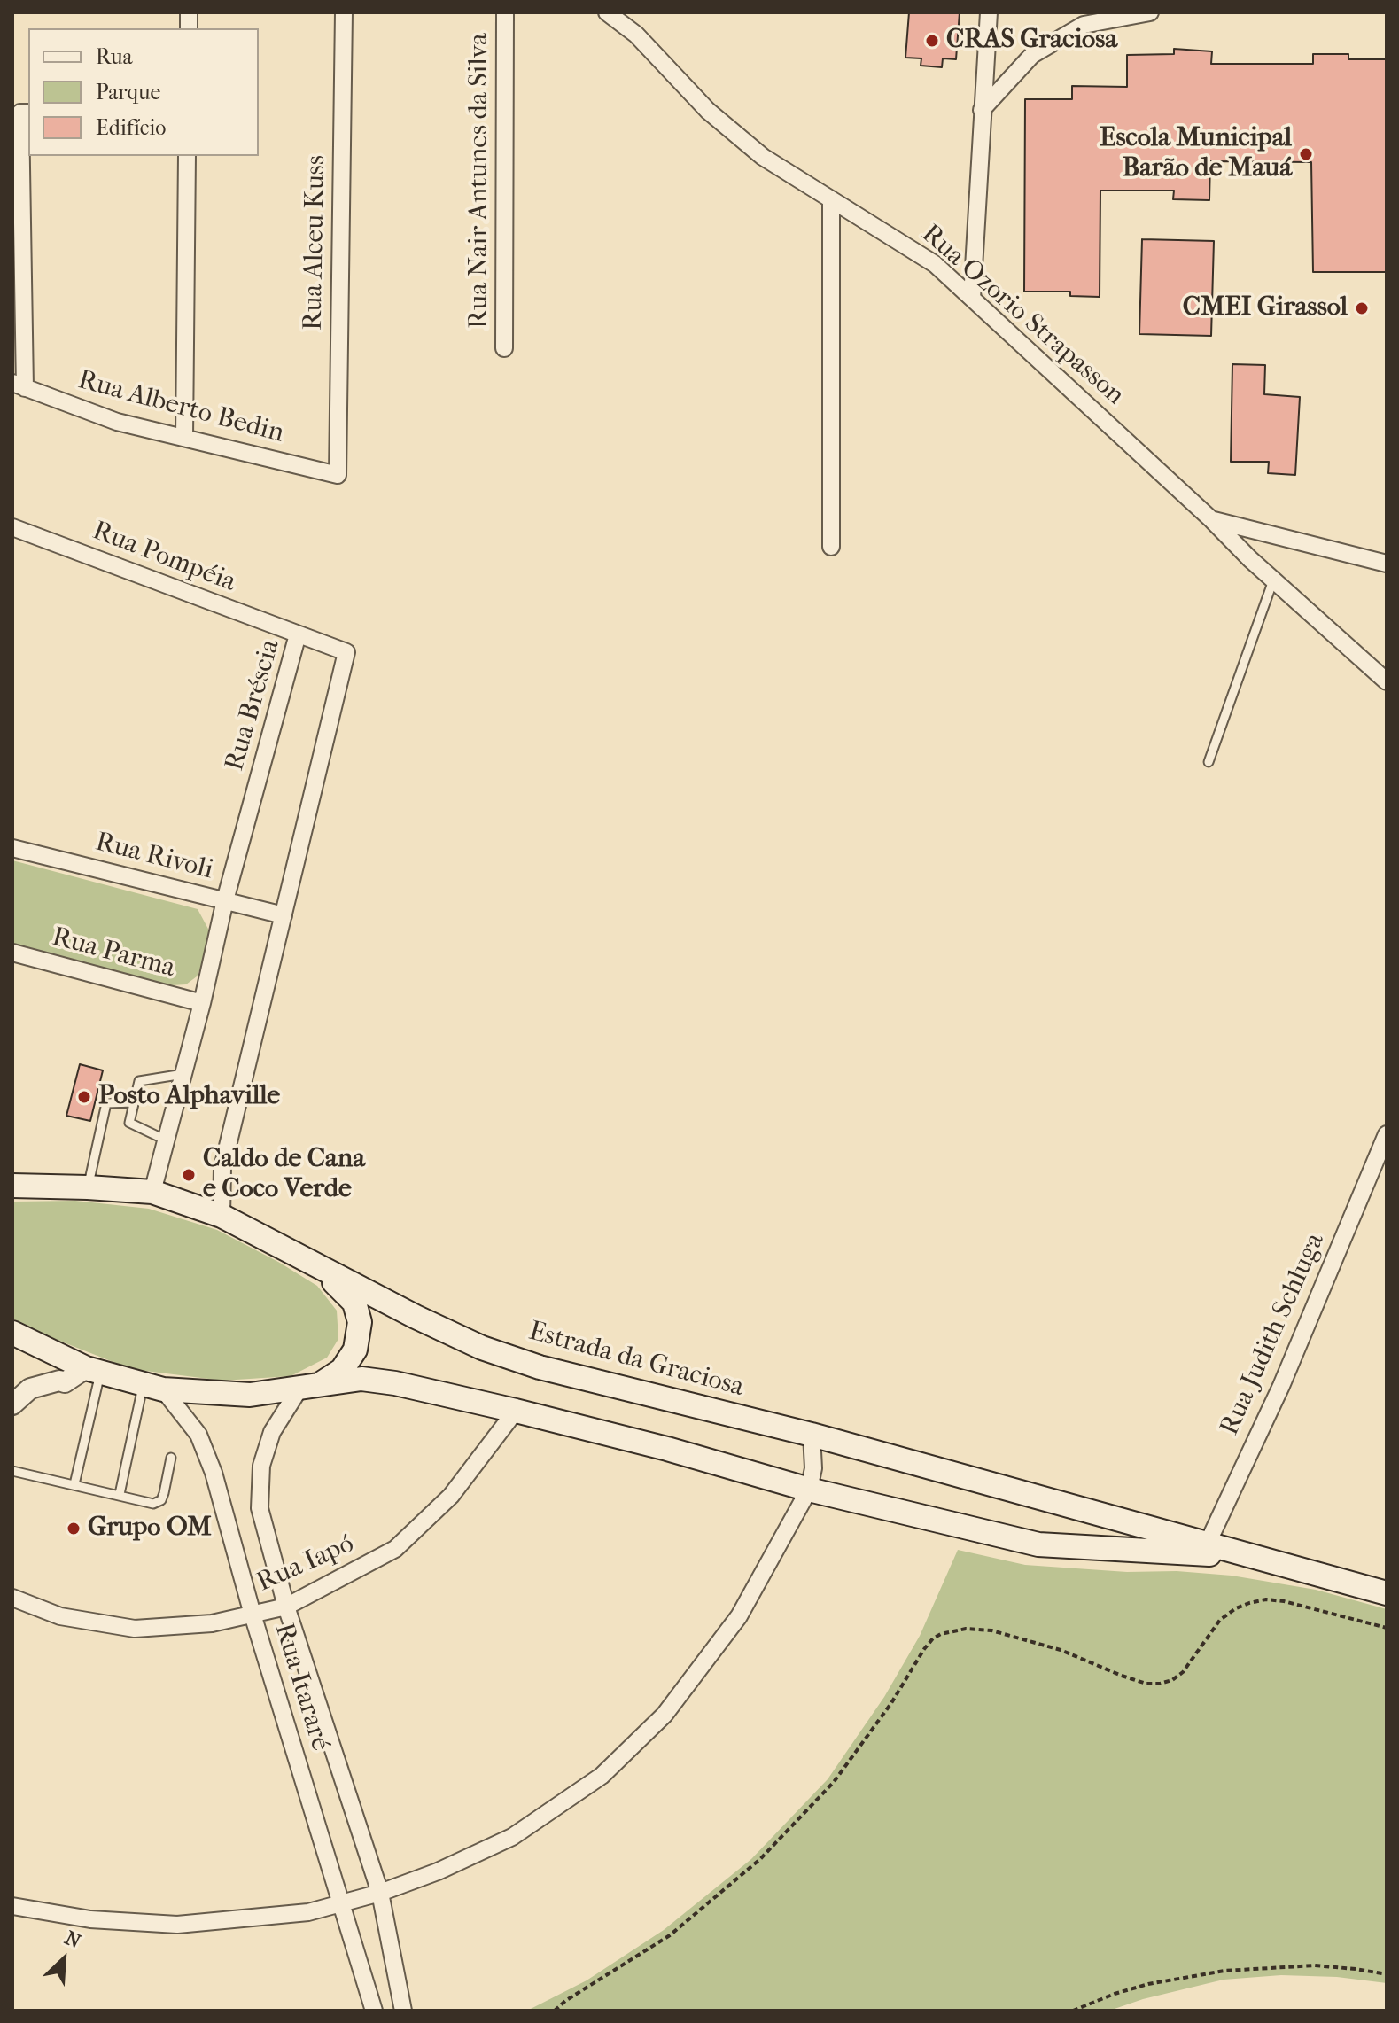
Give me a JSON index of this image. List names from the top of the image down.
{
  "streets": {
    "main road": ["Estrada da Graciosa"],
    "street": [
      "Rua Nair Antunes da Silva",
      "Rua Alceu Kuss",
      "Rua Ozorio Strapasson",
      "Rua Alberto Bedin",
      "Rua Pompéia",
      "Rua Bréscia",
      "Rua Rivoli",
      "Rua Parma",
      "Rua Judith Schluga",
      "Rua Iapó",
      "Rua Itararé"
    ]
  },
  "crossings": [
    ["Rua Alceu Kuss", "Rua Alberto Bedin"],
    ["Rua Pompéia", "Rua Bréscia"],
    ["Rua Bréscia", "Rua Rivoli"],
    ["Rua Bréscia", "Rua Parma"],
    ["Rua Bréscia", "Estrada da Graciosa"],
    ["Rua Judith Schluga", "Estrada da Graciosa"],
    ["Estrada da Graciosa", "Rua Iapó"],
    ["Estrada da Graciosa", "Rua Itararé"],
    ["Rua Iapó", "Rua Itararé"]
  ],
  "places": [
    "CRAS Graciosa",
    "Escola Municipal Barão de Mauá",
    "CMEI Girassol",
    "Posto Alphaville",
    "Caldo de Cana e Coco Verde",
    "Grupo OM"
  ],
  "legend": ["Rua", "Parque", "Edifício"],
  "north": "top right"
}
